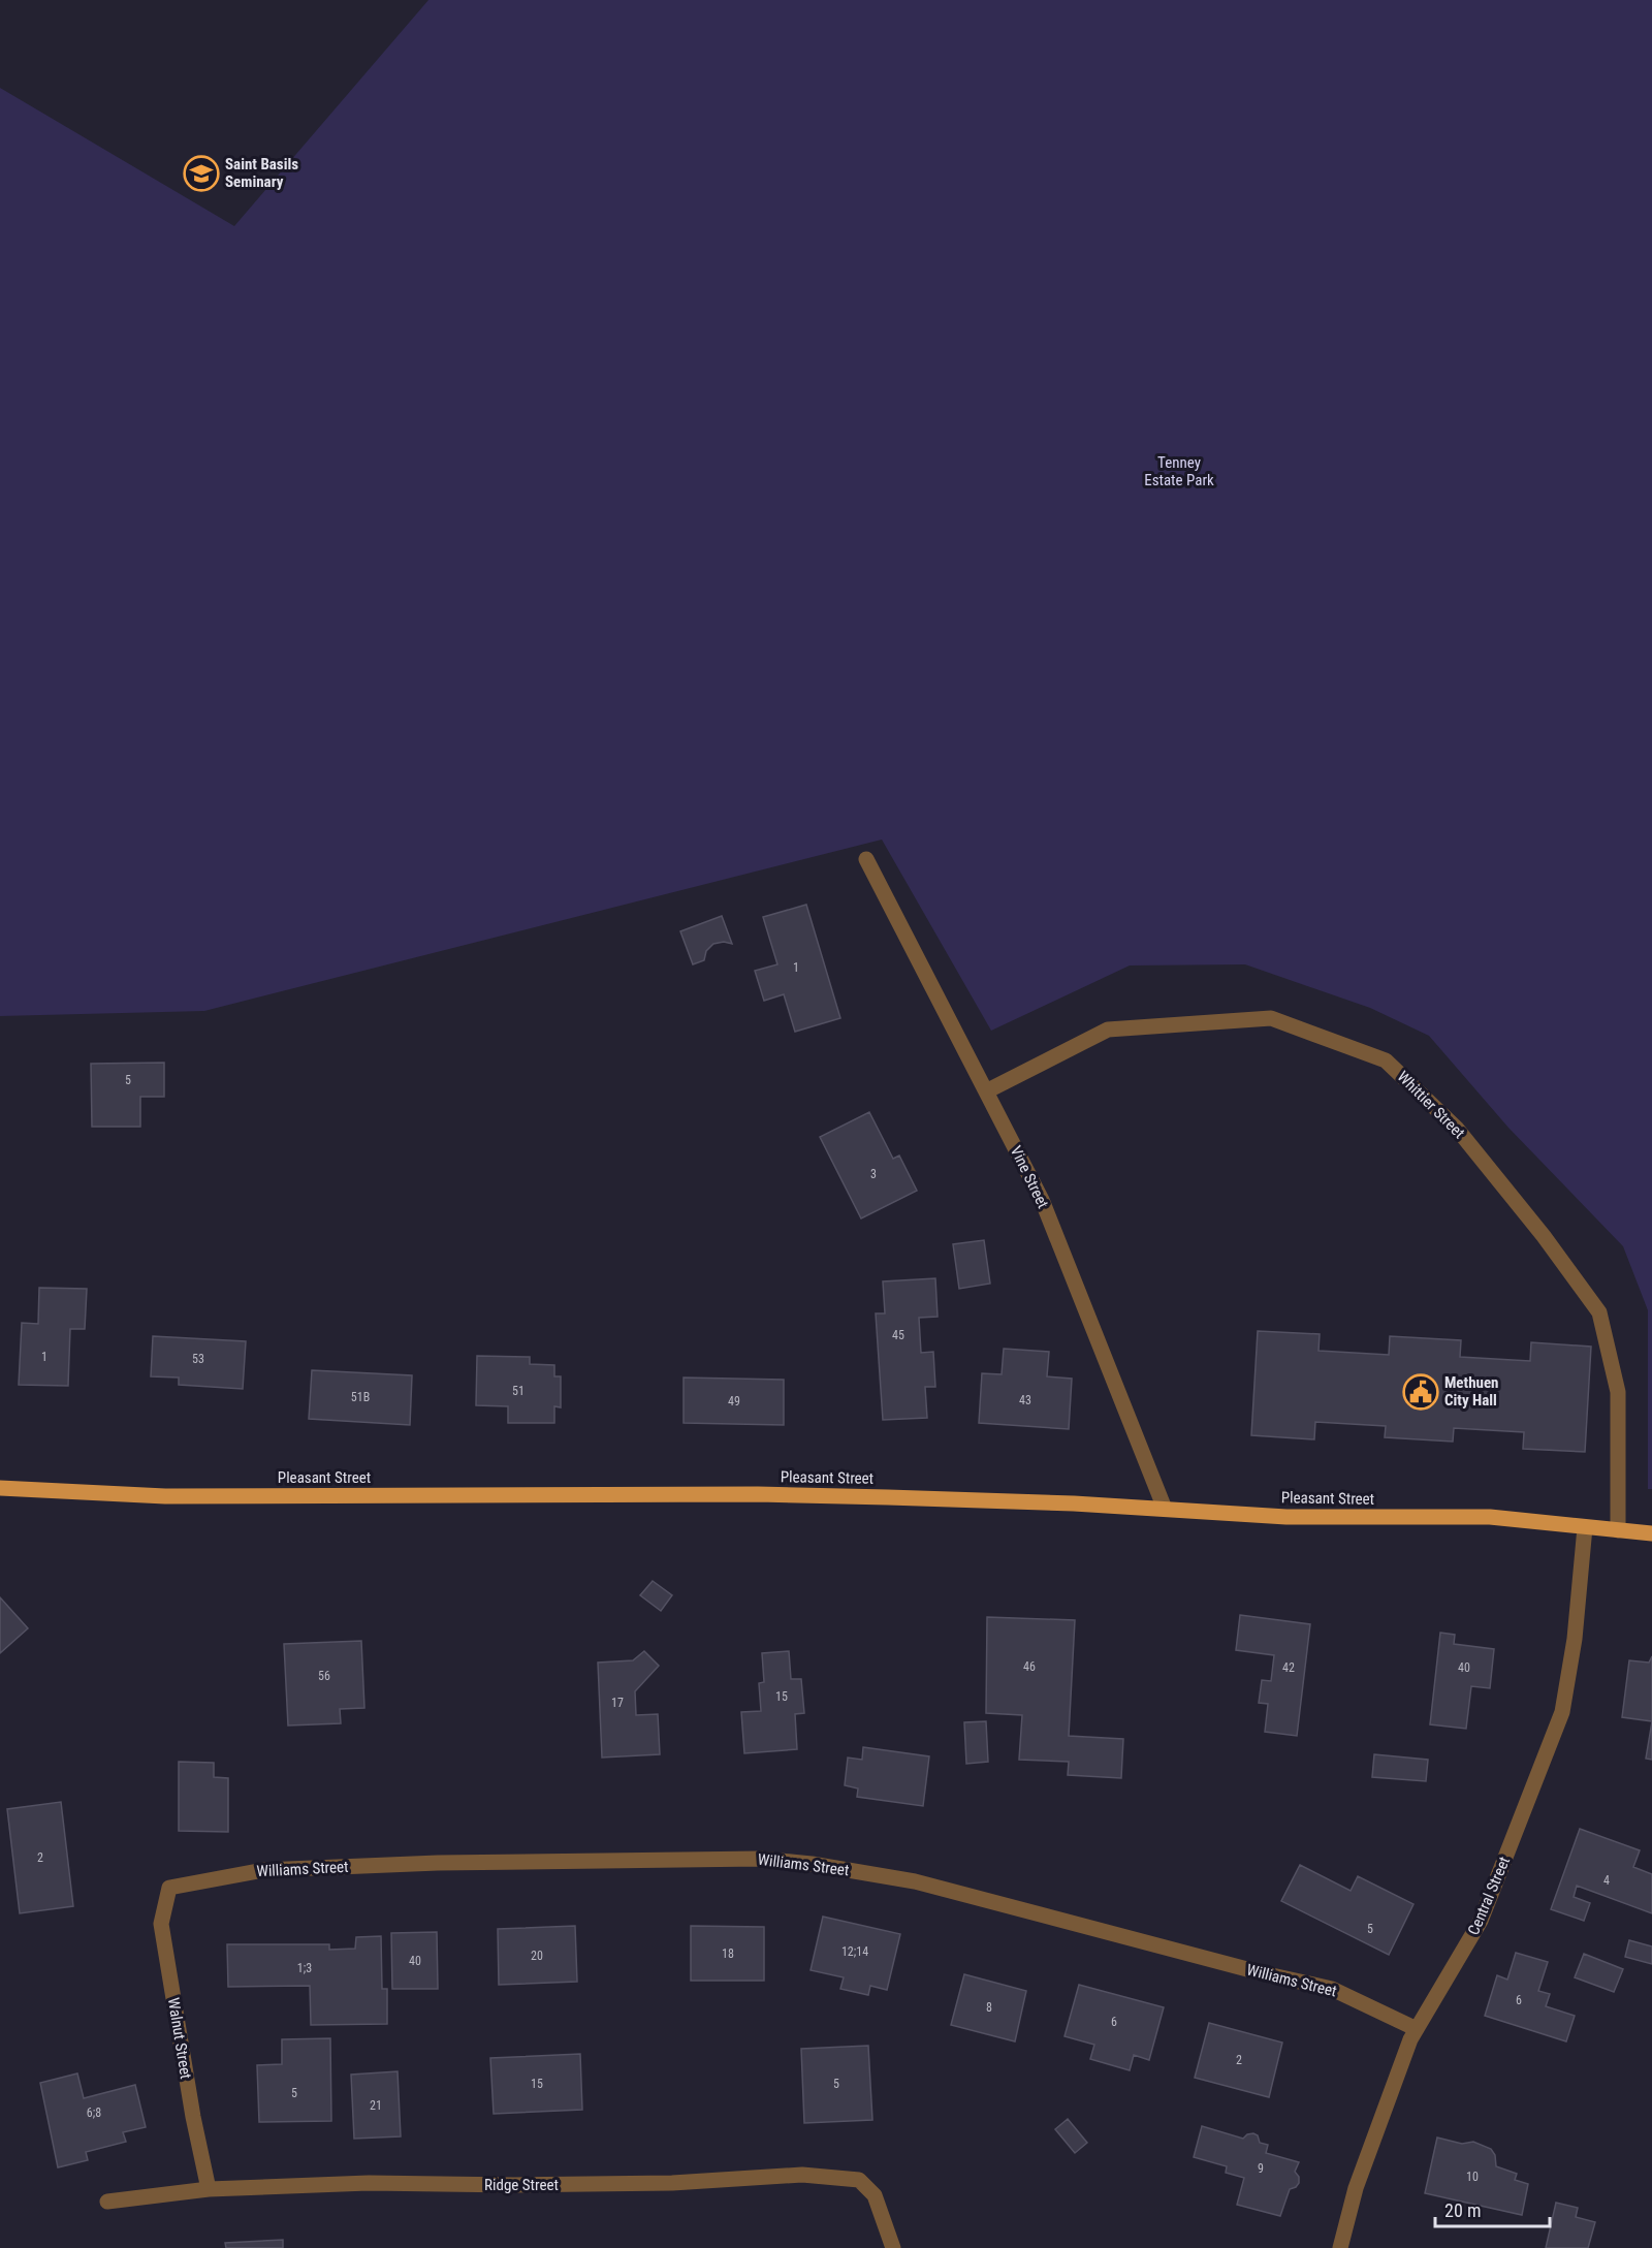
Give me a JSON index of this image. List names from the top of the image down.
{
  "streets": {
    "main road": ["Pleasant Street"],
    "street": [
      "Whittier Street",
      "Vine Street",
      "Williams Street",
      "Central Street",
      "Walnut Street",
      "Ridge Street"
    ]
  },
  "crossings": [
    ["Whittier Street", "Vine Street"],
    ["Whittier Street", "Pleasant Street"],
    ["Vine Street", "Pleasant Street"],
    ["Pleasant Street", "Central Street"],
    ["Williams Street", "Central Street"],
    ["Williams Street", "Walnut Street"],
    ["Walnut Street", "Ridge Street"]
  ],
  "parks": ["Tenney Estate Park"],
  "places": {
    "school or university": ["Saint Basils Seminary"],
    "public building": ["Methuen City Hall"]
  },
  "house_numbers": [
    "1",
    "5",
    "3",
    "45",
    "1",
    "53",
    "51",
    "51B",
    "43",
    "49",
    "46",
    "42",
    "40",
    "56",
    "15",
    "17",
    "2",
    "4",
    "5",
    "12;14",
    "18",
    "20",
    "40",
    "1;3",
    "6",
    "8",
    "6",
    "2",
    "15",
    "5",
    "5",
    "21",
    "6;8",
    "9",
    "10"
  ],
  "scale_bar": "20 m"
}
